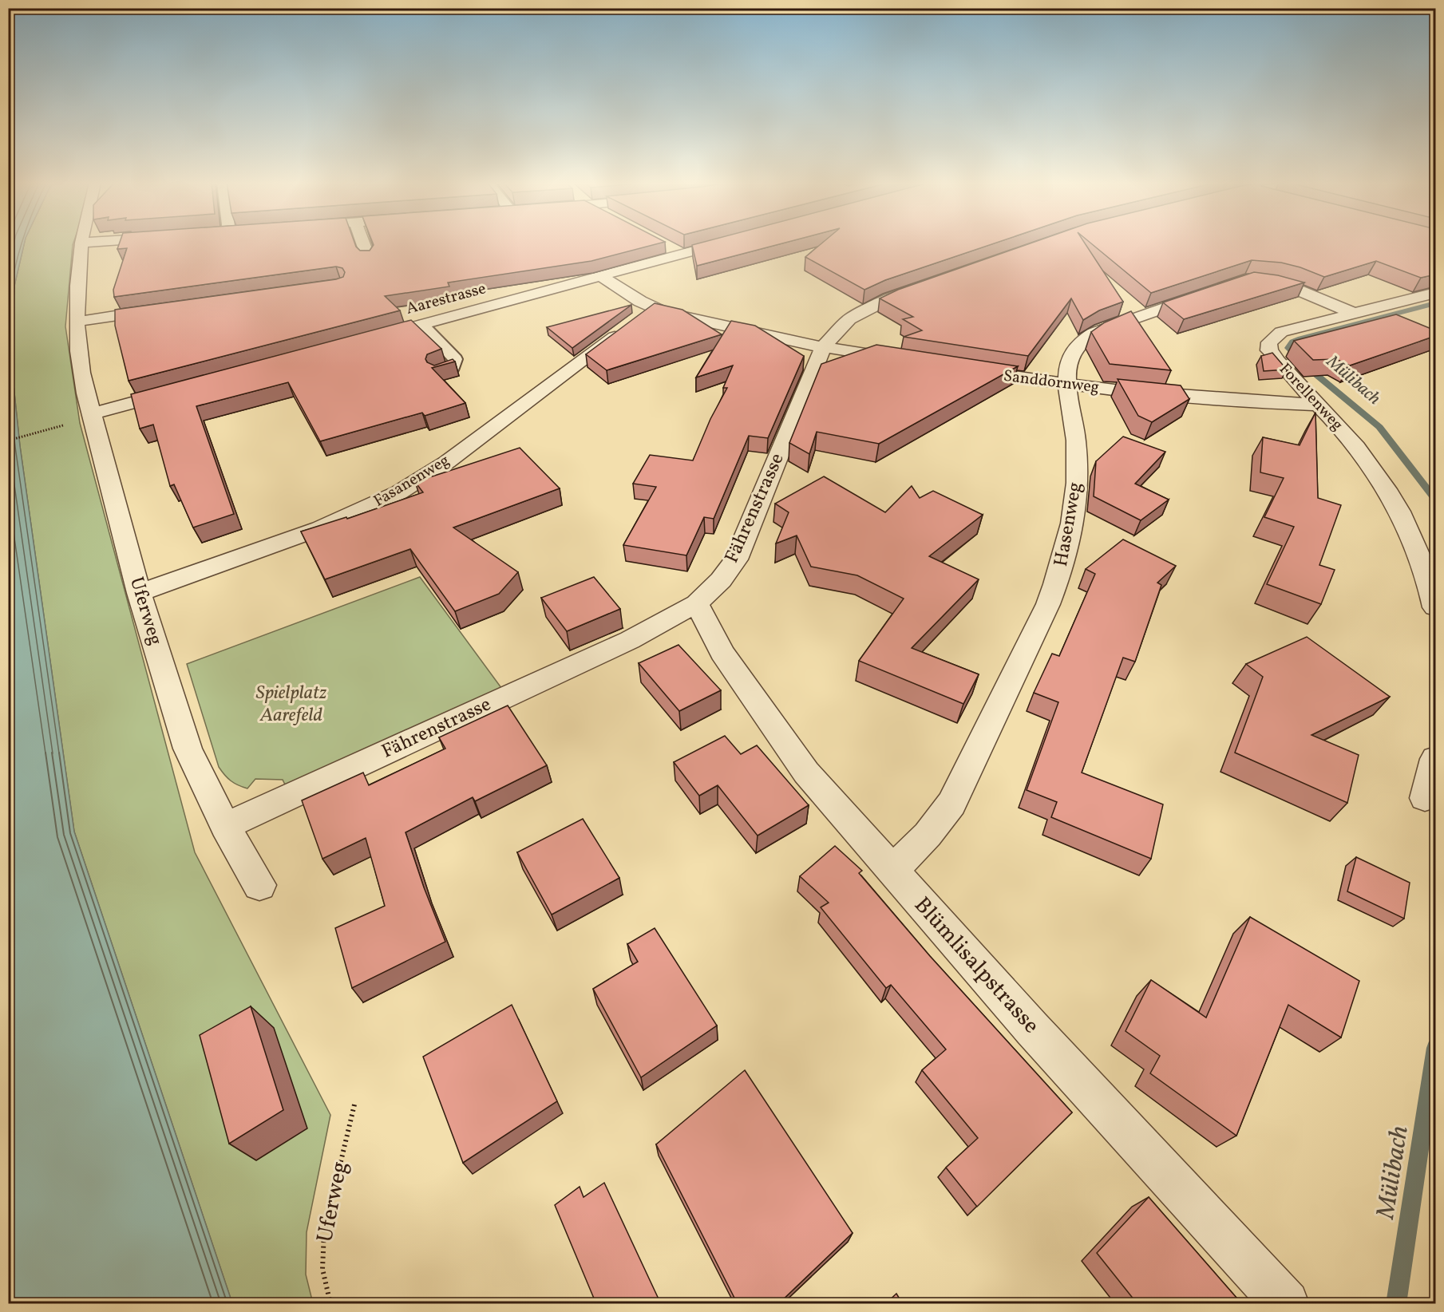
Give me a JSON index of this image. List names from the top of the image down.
{
  "streets": {
    "street": [
      "Aarestrasse",
      "Sanddornweg",
      "Forellenweg",
      "Fasanenweg",
      "Fährenstrasse",
      "Hasenweg",
      "Uferweg",
      "Blümlisalpstrasse"
    ]
  },
  "crossings": [
    ["Sanddornweg", "Forellenweg"],
    ["Sanddornweg", "Hasenweg"],
    ["Fasanenweg", "Uferweg"],
    ["Fährenstrasse", "Uferweg"],
    ["Fährenstrasse", "Blümlisalpstrasse"],
    ["Hasenweg", "Blümlisalpstrasse"]
  ],
  "water": ["Mülibach"],
  "parks": ["Spielplatz Aarefeld"]
}
